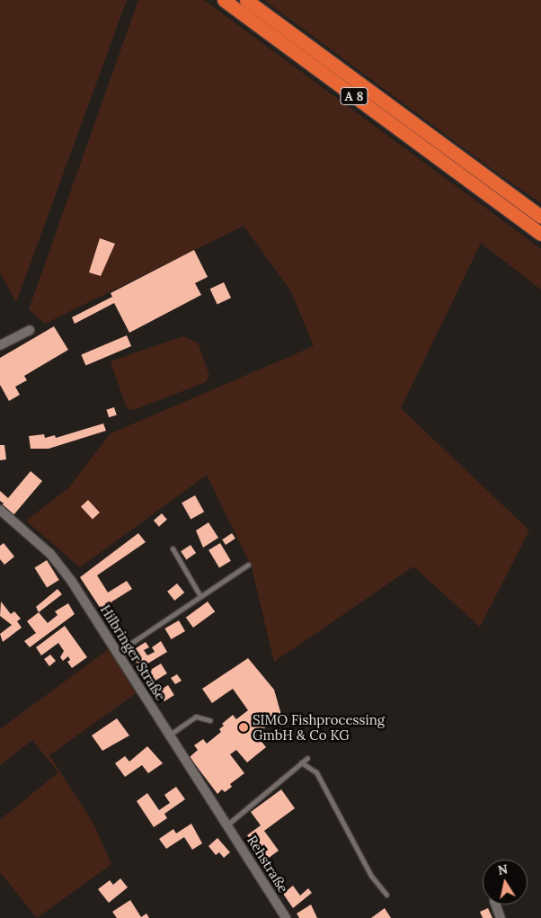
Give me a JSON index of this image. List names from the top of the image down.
{
  "streets": {
    "highway": ["A 8"],
    "street": ["Hilbringer Straße", "Rehstraße"]
  },
  "crossings": [
    ["Hilbringer Straße", "Rehstraße"]
  ],
  "places": ["SIMO Fishprocessing GmbH & Co KG"],
  "north": "top"
}
